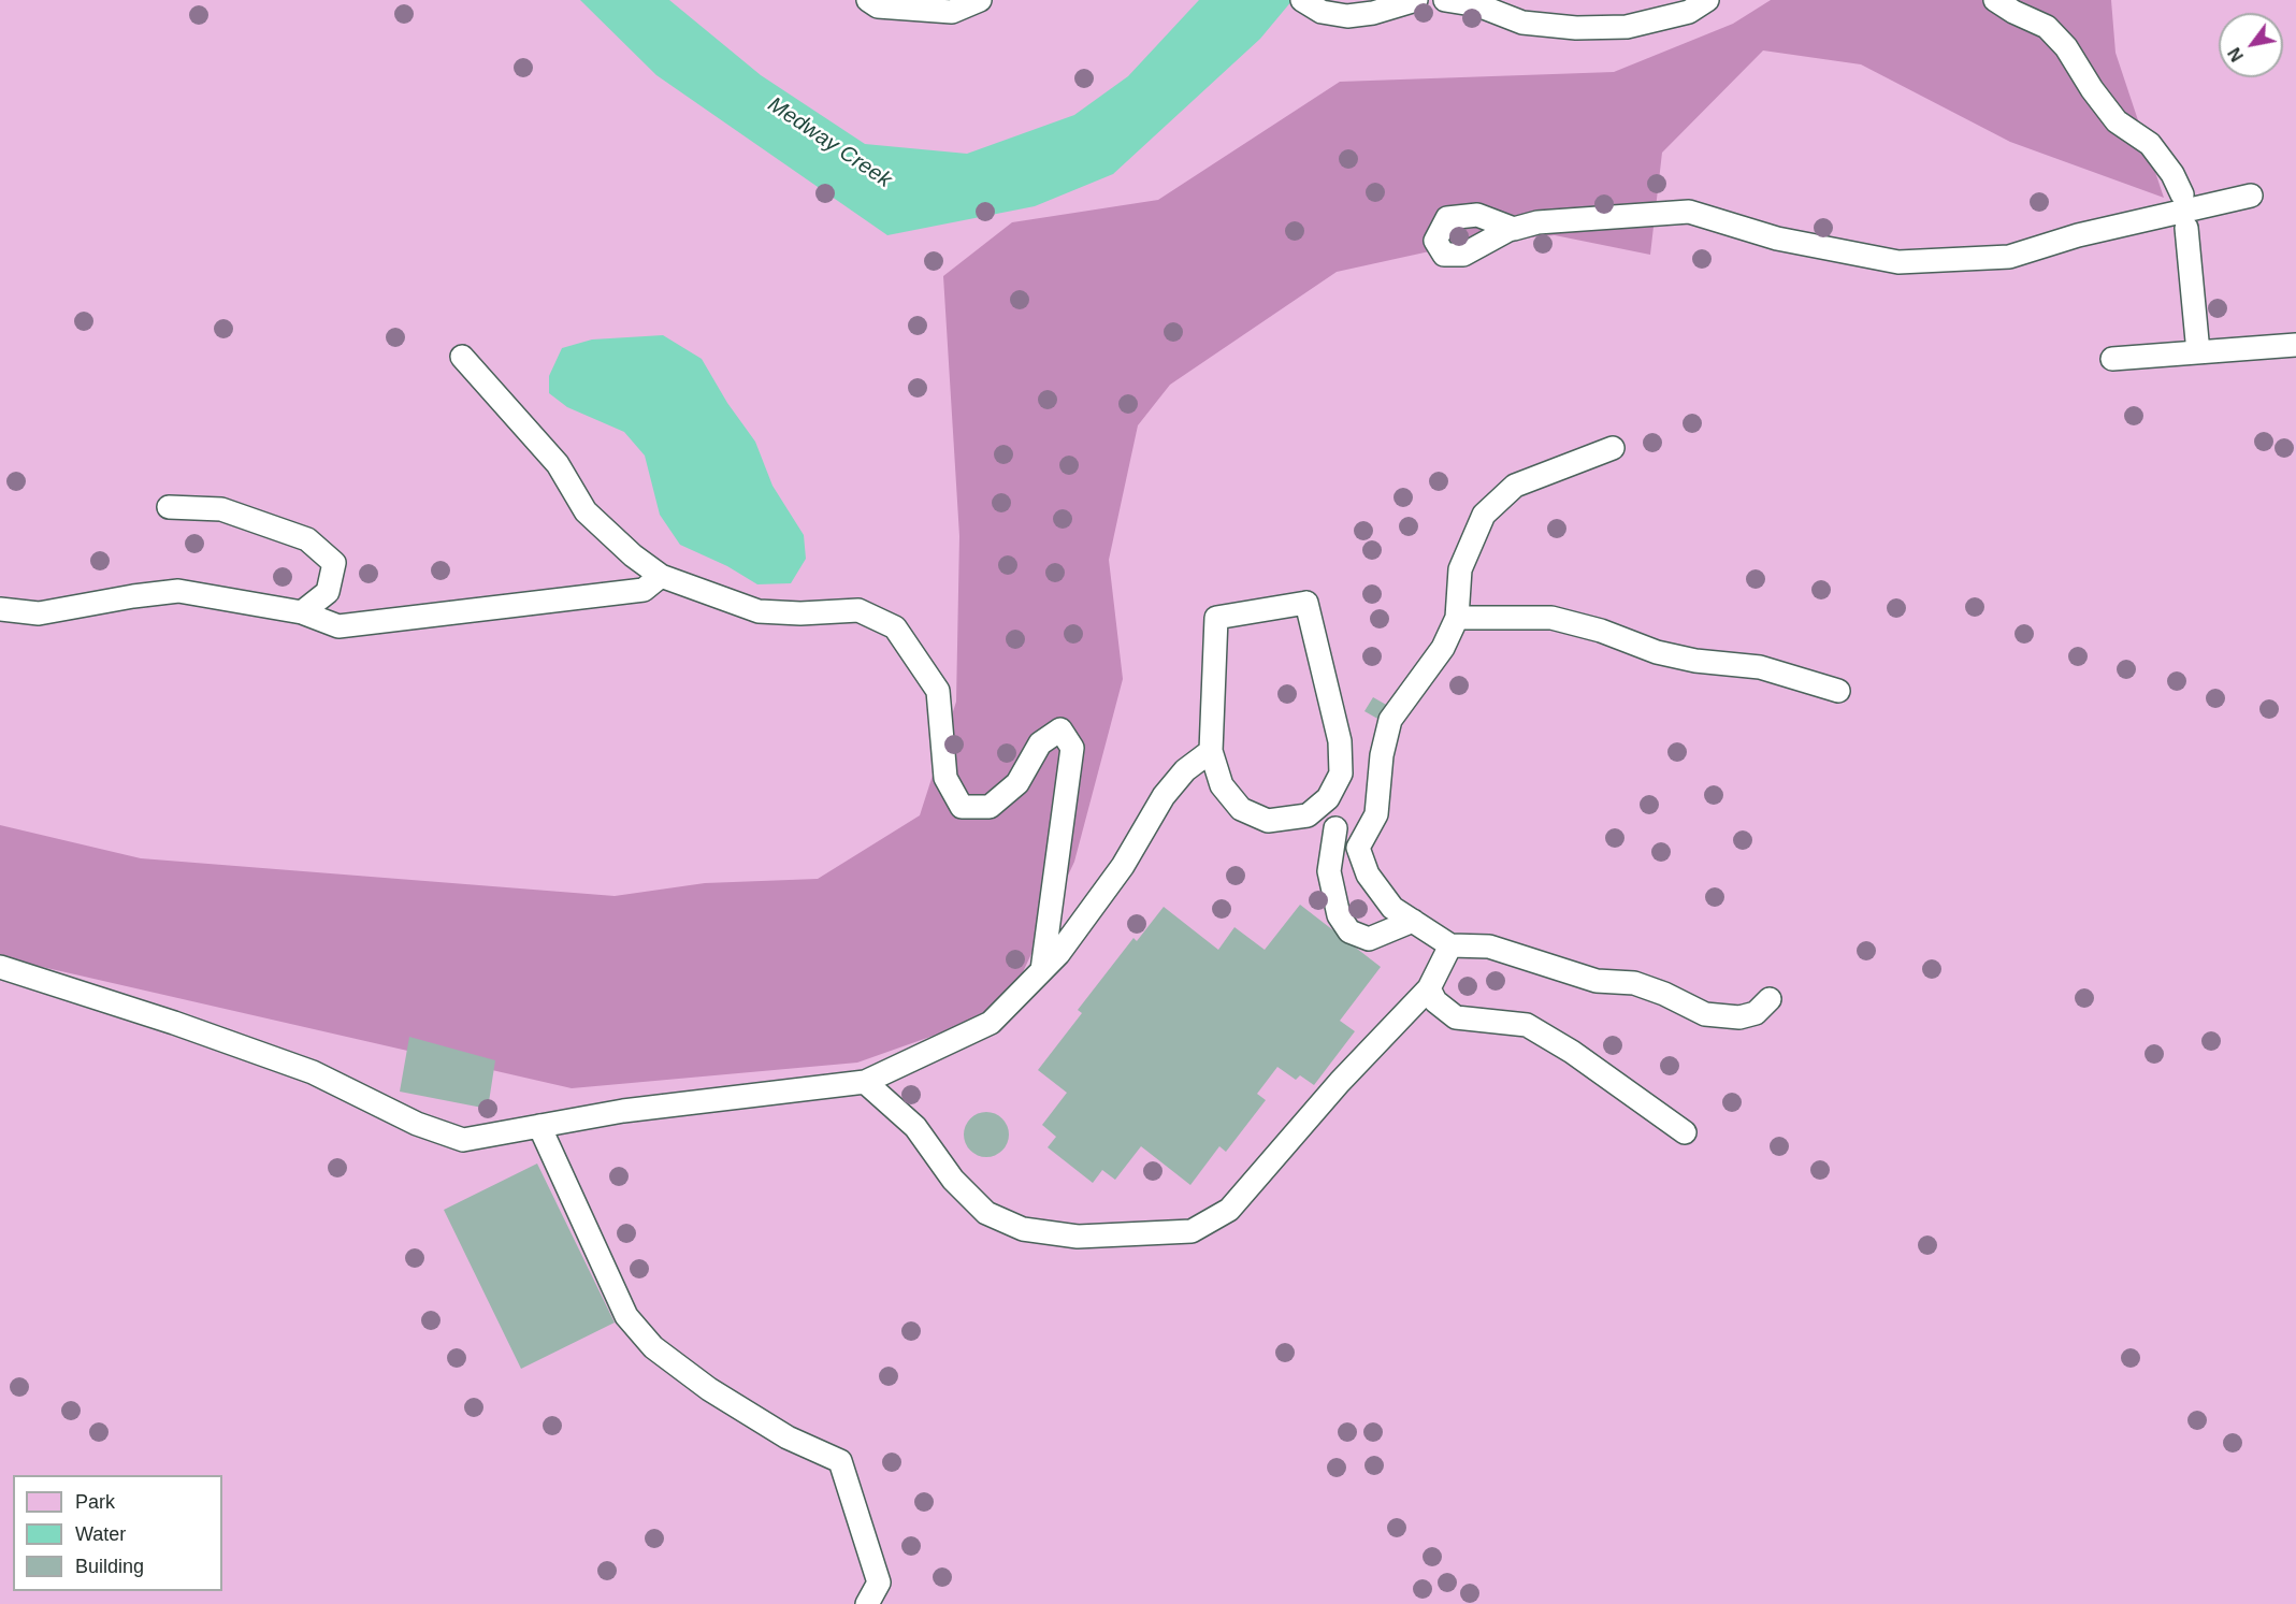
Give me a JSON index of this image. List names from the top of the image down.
{
  "water": ["Medway Creek"],
  "legend": ["Park", "Water", "Building"],
  "north": "bottom left"
}
